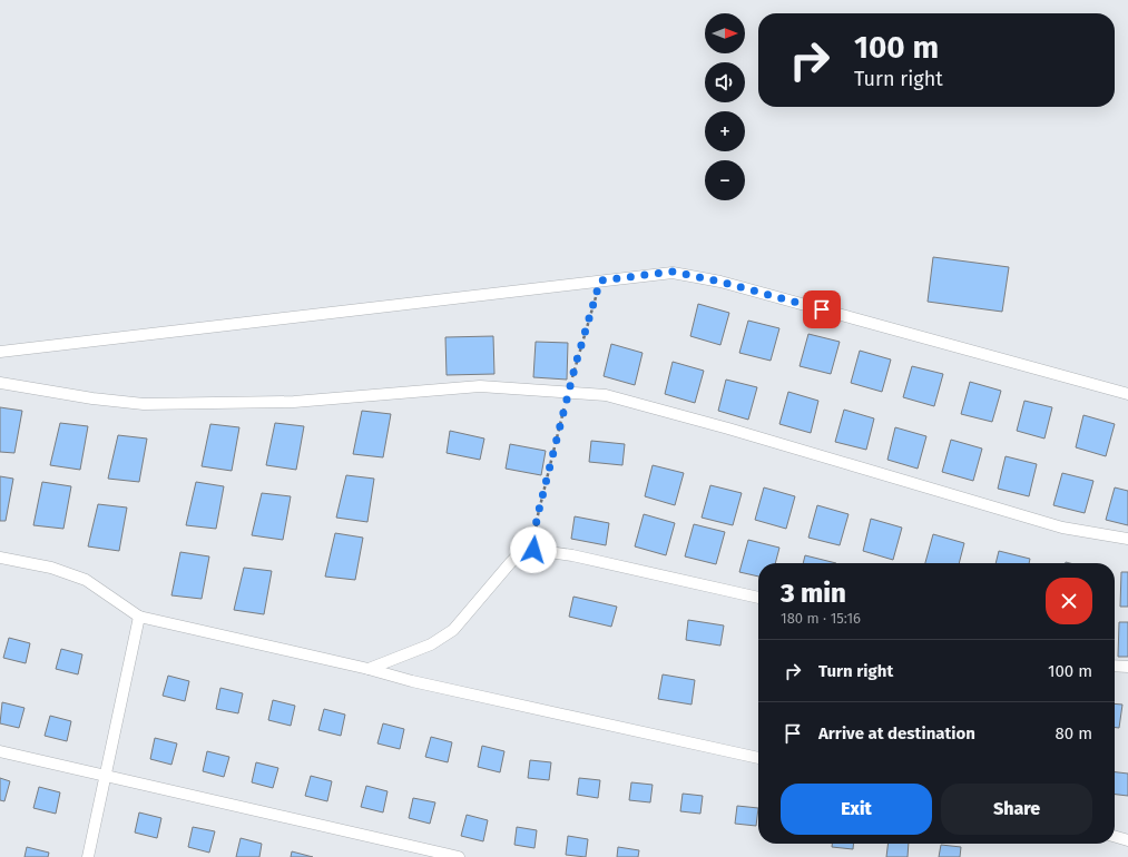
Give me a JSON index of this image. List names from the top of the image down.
{
  "north": "right",
  "page": {
    "map_buttons": ["+", "−"],
    "turn": ["100 m", "Turn right"],
    "heading": ["3 min", "180 m · 15:16"],
    "list": [
      {
        "name": "Turn right",
        "value": "100 m"
      },
      {
        "name": "Arrive at destination",
        "value": "80 m"
      }
    ],
    "buttons": ["Exit", "Share"]
  }
}
